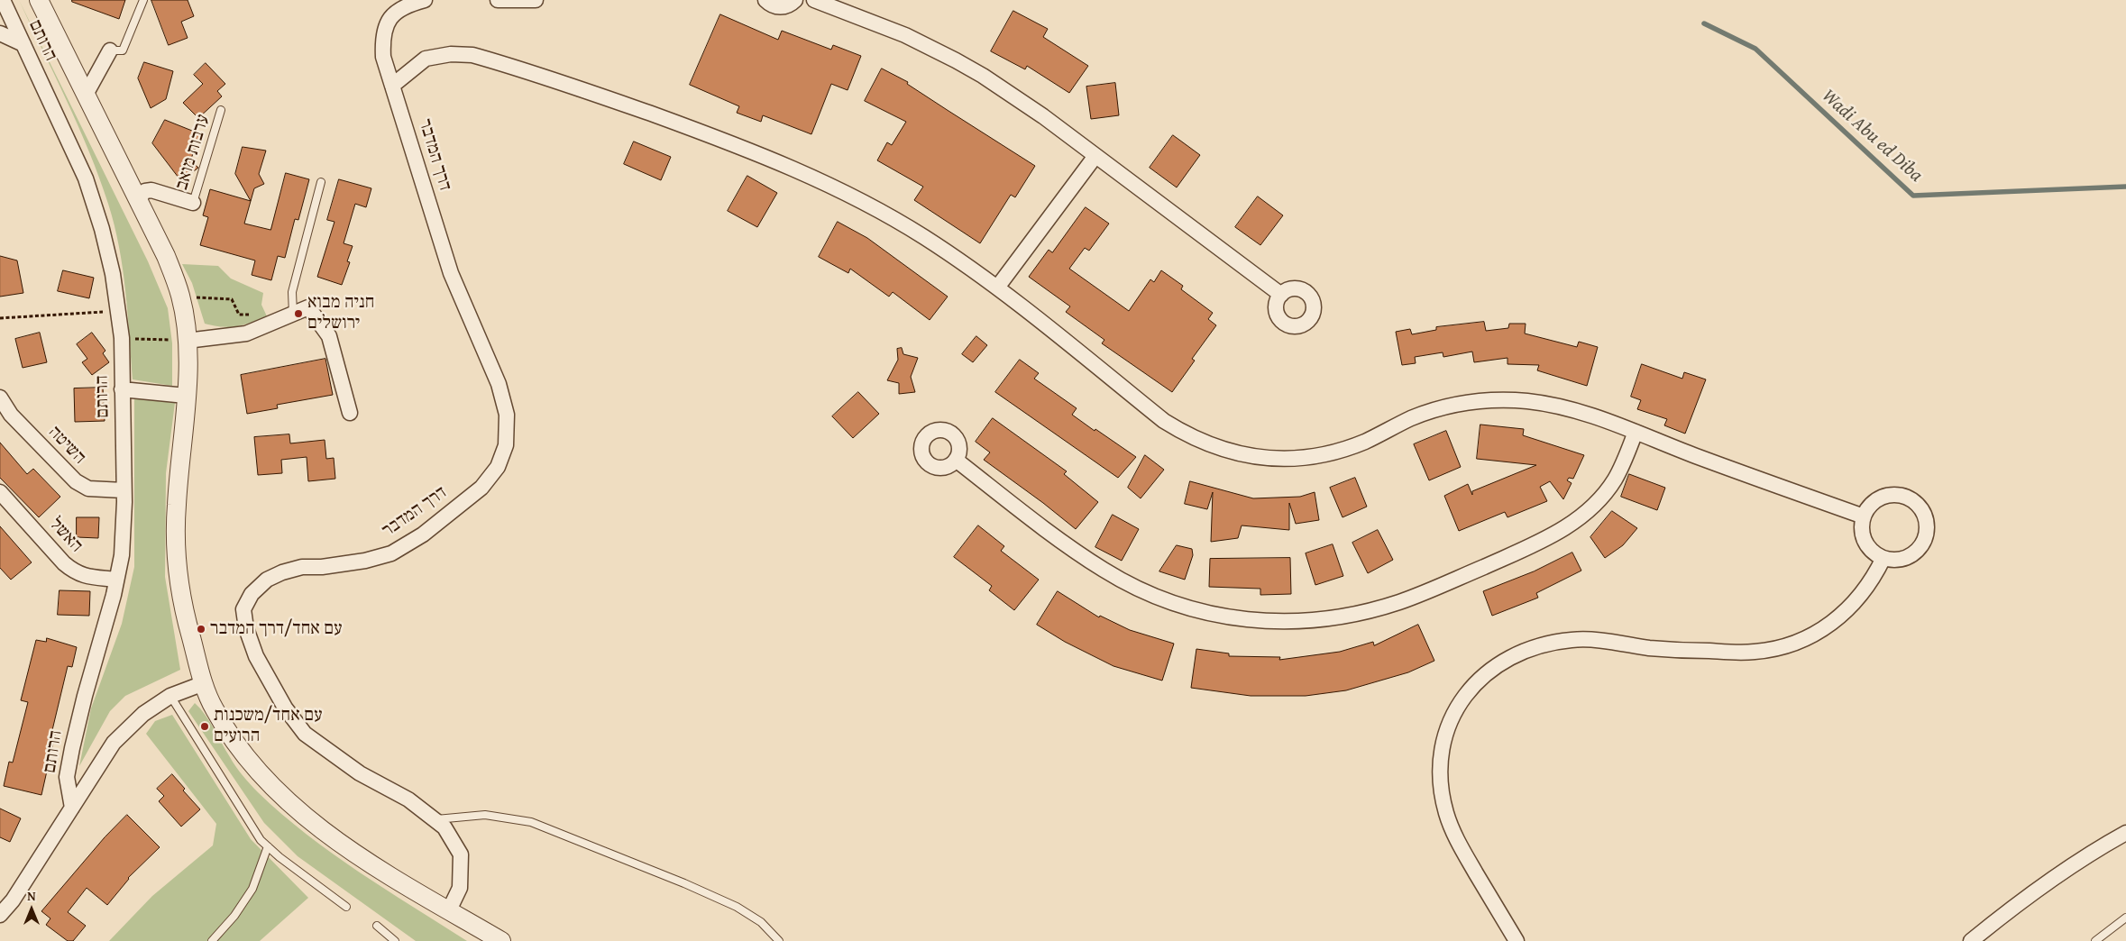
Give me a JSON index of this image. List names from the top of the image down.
{
  "streets": {
    "street": [
      "הרותם",
      "דרך המדבר",
      "השיטה",
      "האשל"
    ],
    "lane": ["ערבות מואב"]
  },
  "crossings": [
    ["הרותם", "השיטה"],
    ["הרותם", "האשל"]
  ],
  "water": ["Wadi Abu ed Diba"],
  "places": ["חניה מבוא ירושלים", "עם אחד/דרך המדבר", "עם אחד/משכנות הרועים"],
  "north": "top"
}
